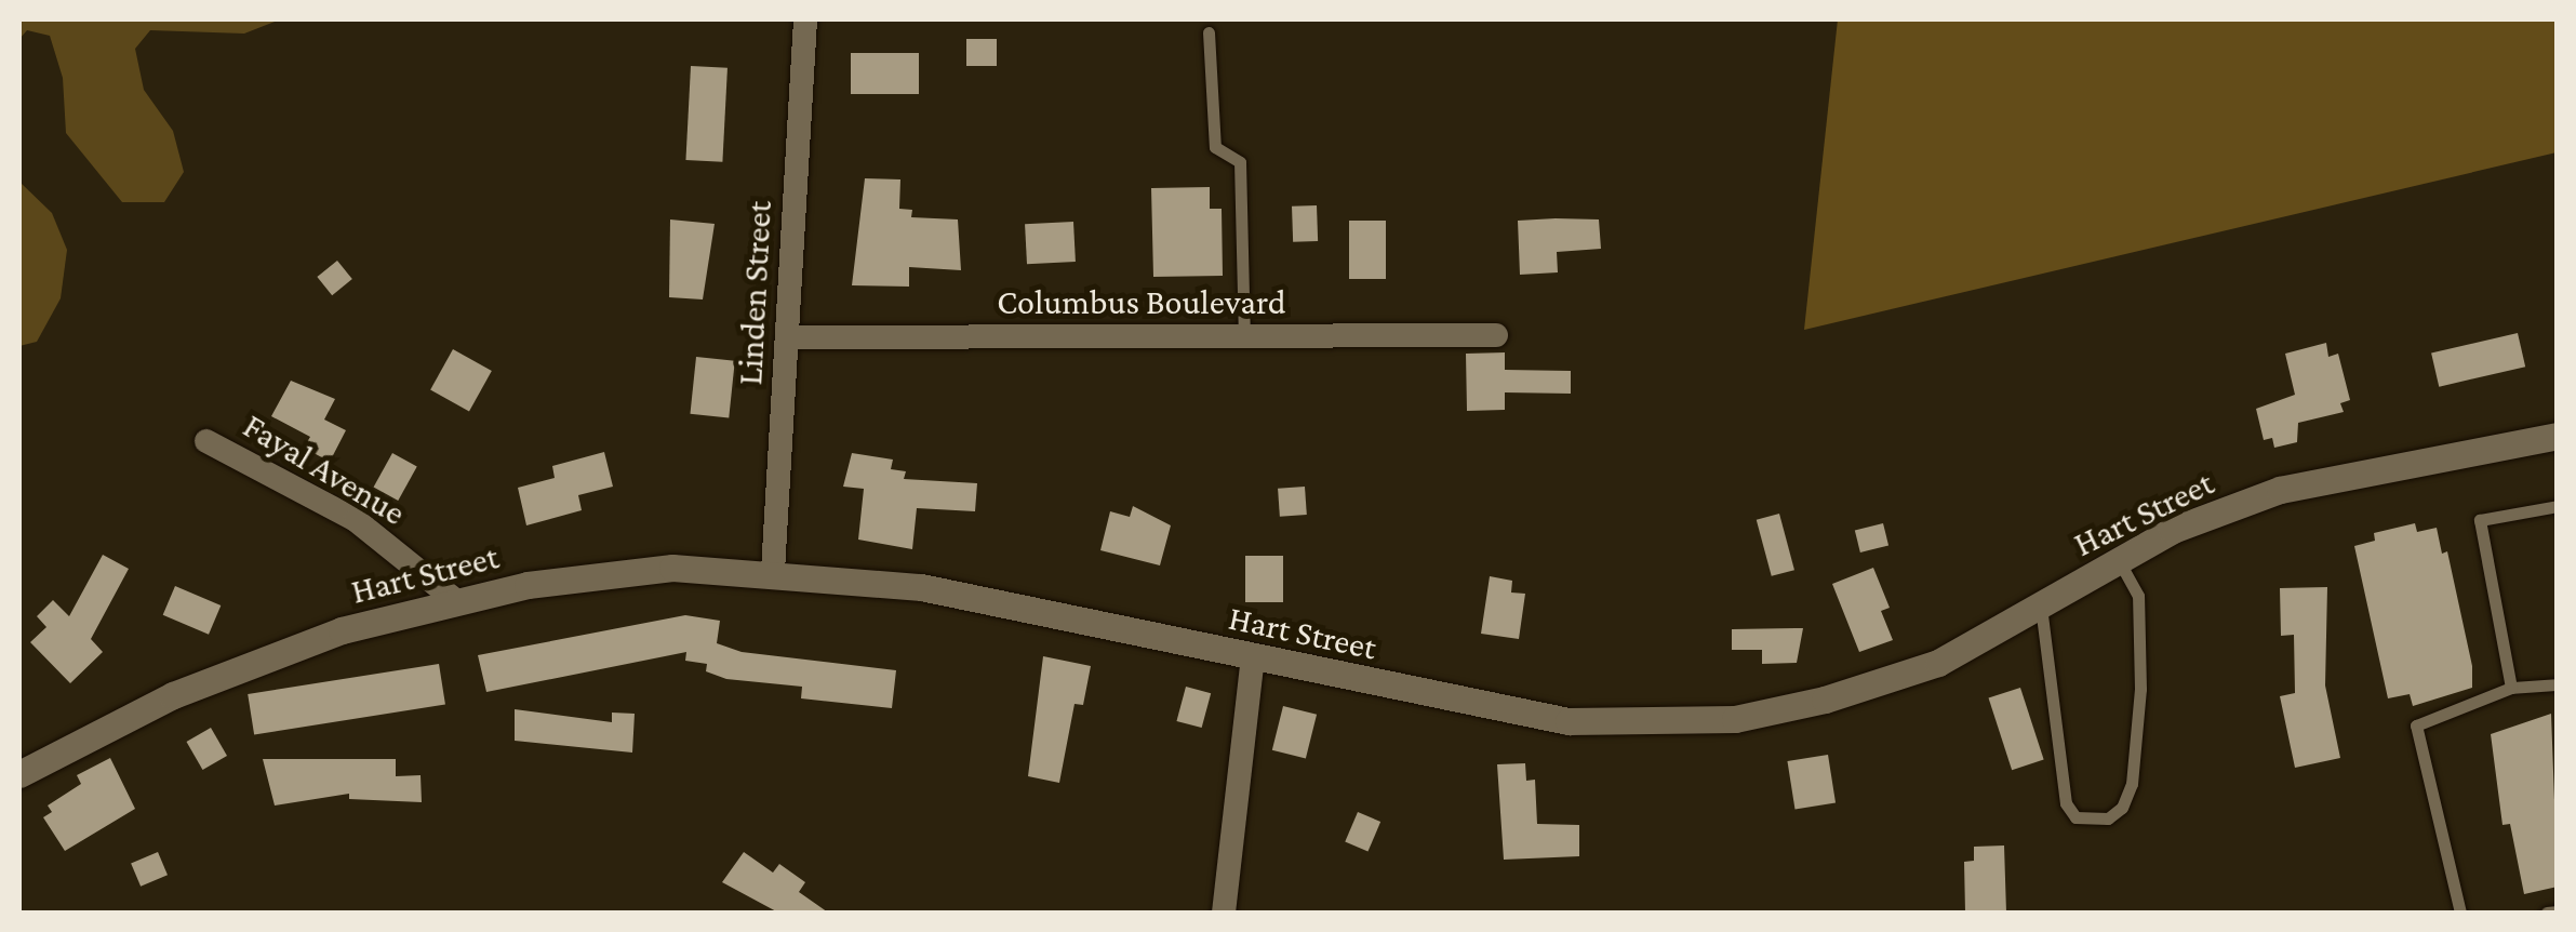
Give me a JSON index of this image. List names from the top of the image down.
{
  "streets": {
    "main road": ["Hart Street"],
    "street": ["Linden Street", "Columbus Boulevard", "Fayal Avenue"]
  },
  "crossings": [
    ["Linden Street", "Columbus Boulevard"],
    ["Linden Street", "Hart Street"],
    ["Fayal Avenue", "Hart Street"]
  ]
}
